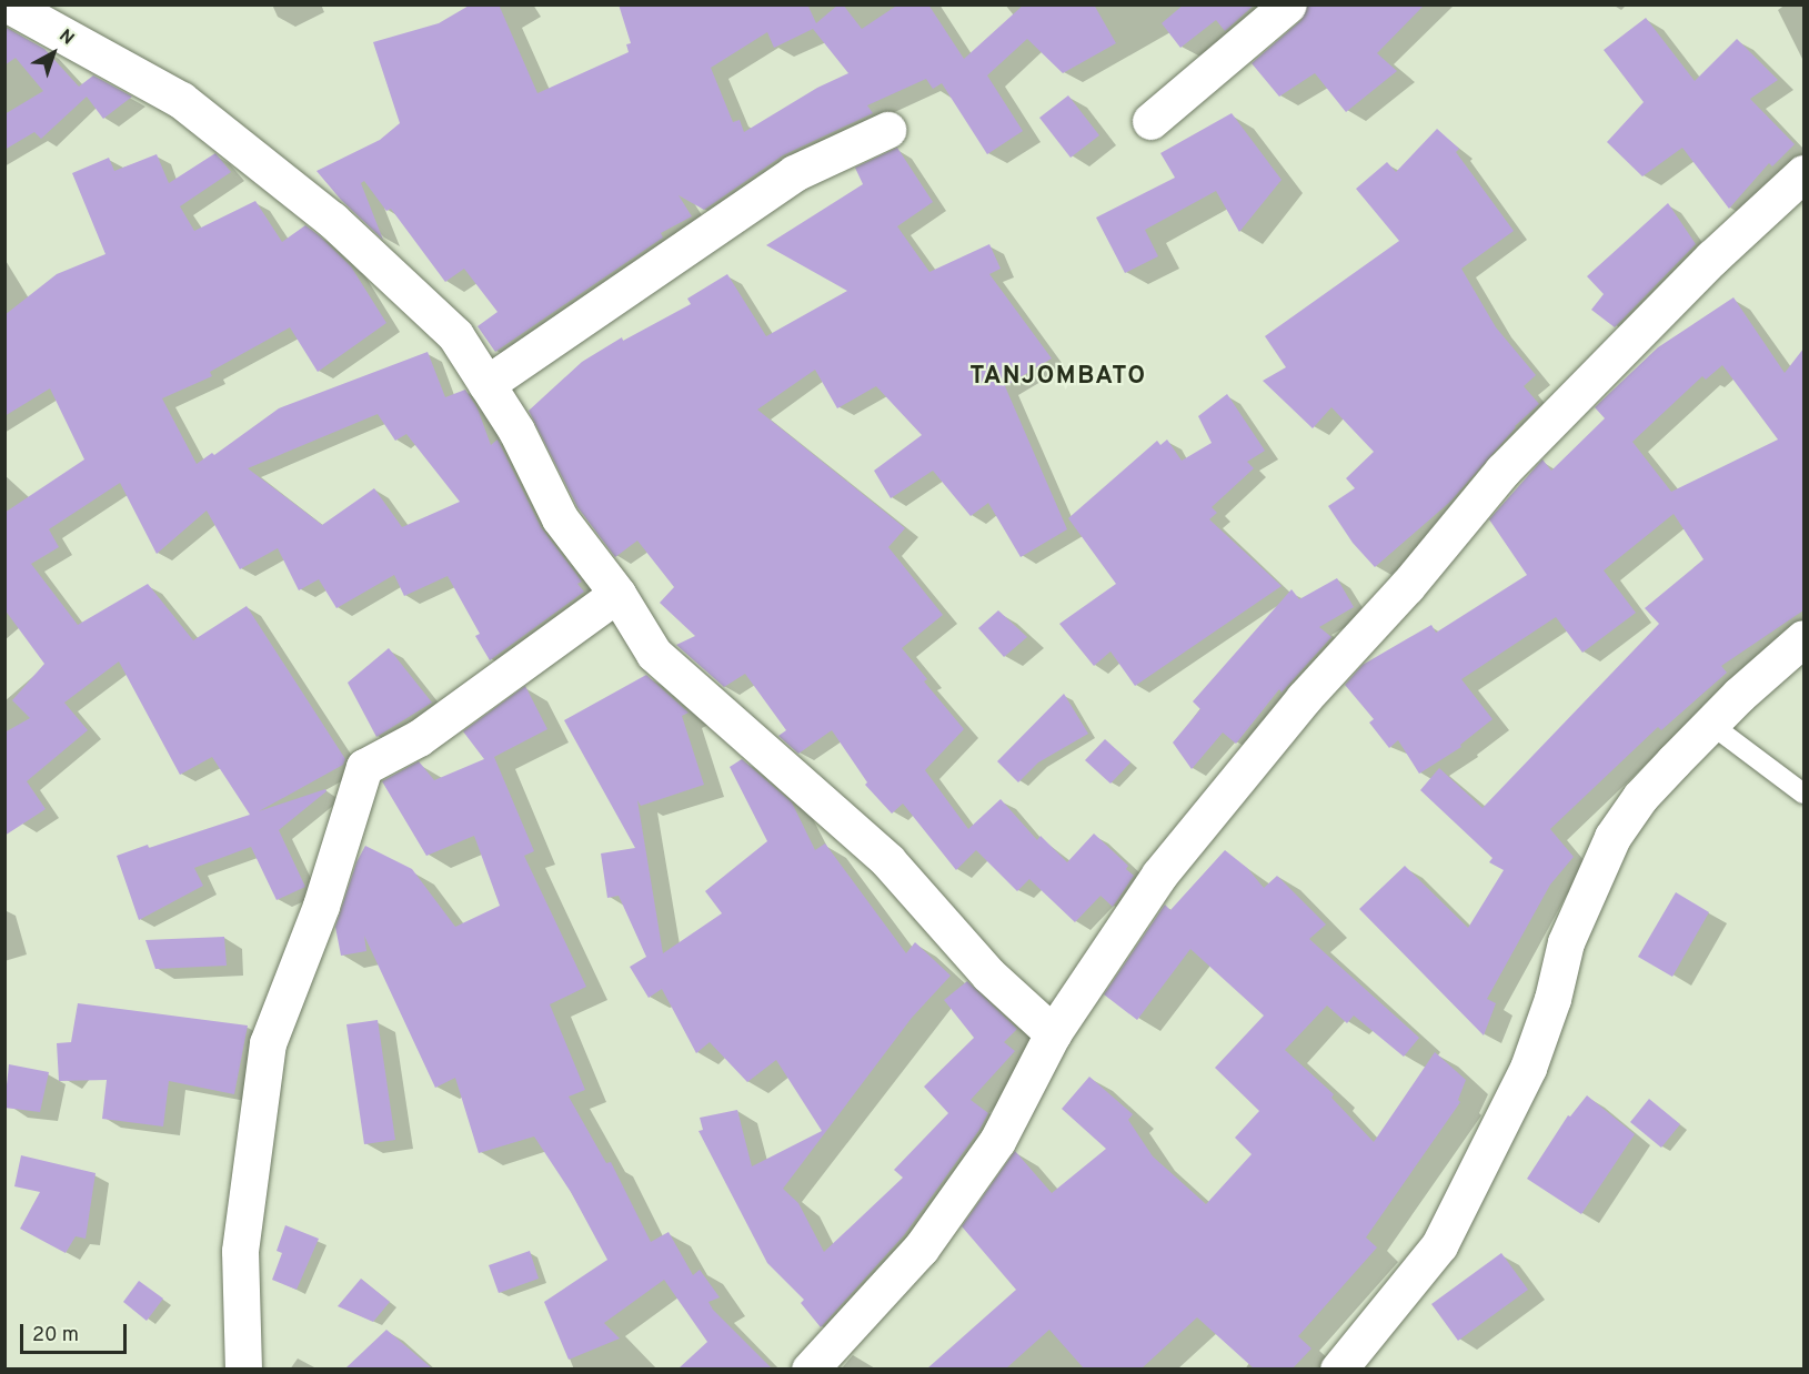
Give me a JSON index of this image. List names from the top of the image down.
{
  "districts": ["TANJOMBATO"],
  "scale_bar": "20 m",
  "north": "top right"
}
